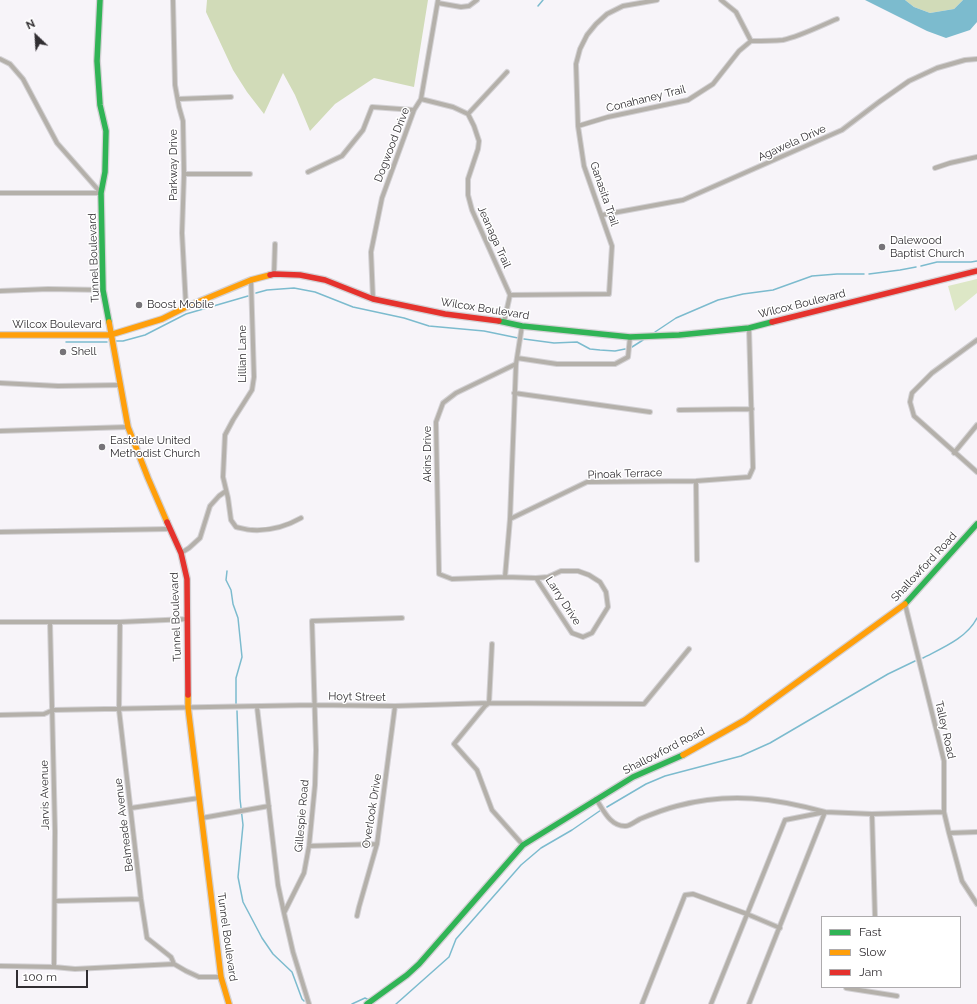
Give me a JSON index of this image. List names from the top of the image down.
{
  "streets": {
    "main road": ["Tunnel Boulevard", "Wilcox Boulevard", "Shallowford Road"],
    "street": [
      "Conahaney Trail",
      "Agawela Drive",
      "Dogwood Drive",
      "Parkway Drive",
      "Ganasita Trail",
      "Jeanaga Trail",
      "Lillian Lane",
      "Akins Drive",
      "Pinoak Terrace",
      "Larry Drive",
      "Hoyt Street",
      "Talley Road",
      "Jarvis Avenue",
      "Overlook Drive",
      "Gillespie Road",
      "Belmeade Avenue"
    ]
  },
  "crossings": [
    ["Conahaney Trail", "Ganasita Trail"],
    ["Agawela Drive", "Ganasita Trail"],
    ["Dogwood Drive", "Wilcox Boulevard"],
    ["Parkway Drive", "Wilcox Boulevard"],
    ["Ganasita Trail", "Jeanaga Trail"],
    ["Tunnel Boulevard", "Wilcox Boulevard"],
    ["Tunnel Boulevard", "Hoyt Street"],
    ["Tunnel Boulevard", "Belmeade Avenue"],
    ["Wilcox Boulevard", "Lillian Lane"],
    ["Akins Drive", "Larry Drive"],
    ["Shallowford Road", "Talley Road"],
    ["Hoyt Street", "Jarvis Avenue"],
    ["Hoyt Street", "Overlook Drive"],
    ["Hoyt Street", "Gillespie Road"],
    ["Hoyt Street", "Belmeade Avenue"]
  ],
  "places": [
    "Dalewood Baptist Church",
    "Boost Mobile",
    "Shell",
    "Eastdale United Methodist Church"
  ],
  "legend": ["Fast", "Slow", "Jam"],
  "scale_bar": "100 m",
  "north": "top left"
}
